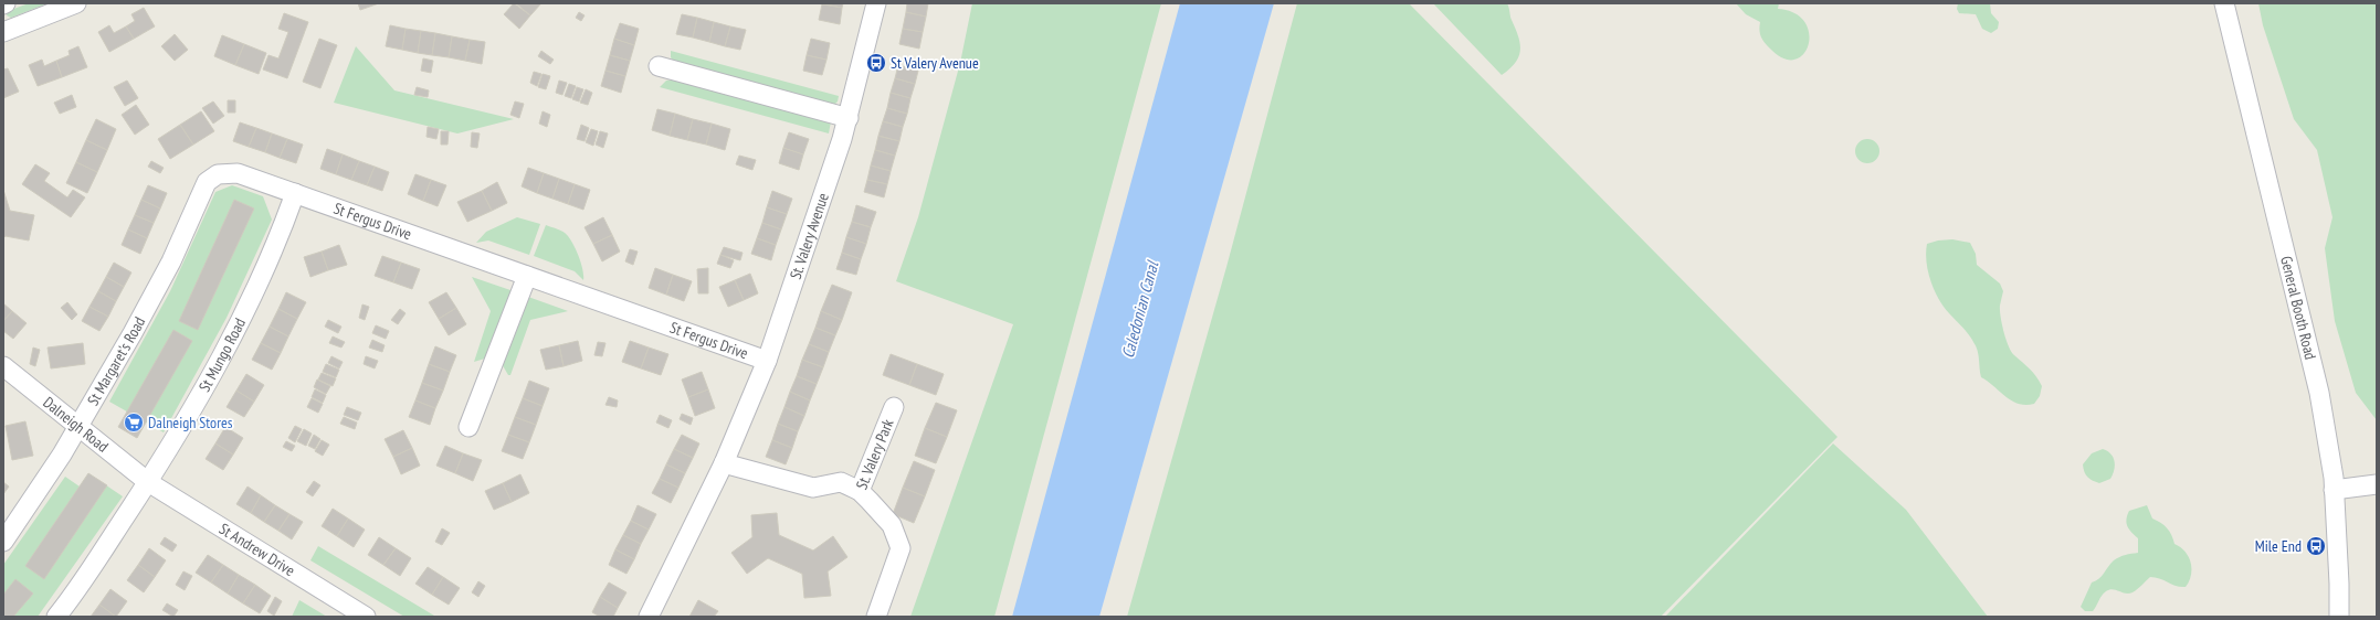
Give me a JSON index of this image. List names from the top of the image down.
{
  "streets": {
    "street": [
      "St Fergus Drive",
      "St. Valery Avenue",
      "General Booth Road",
      "St Mungo Road",
      "St Margaret's Road",
      "Dalneigh Road",
      "St. Valery Park",
      "St Andrew Drive"
    ]
  },
  "crossings": [
    ["St Fergus Drive", "St. Valery Avenue"],
    ["St Fergus Drive", "St Mungo Road"],
    ["St Fergus Drive", "St Margaret's Road"],
    ["St Mungo Road", "Dalneigh Road"],
    ["St Mungo Road", "St Andrew Drive"],
    ["St Margaret's Road", "Dalneigh Road"],
    ["Dalneigh Road", "St Andrew Drive"]
  ],
  "water": ["Caledonian Canal"],
  "places": {
    "bus stop": ["St Valery Avenue", "Mile End"],
    "supermarket": ["Dalneigh Stores"]
  }
}
